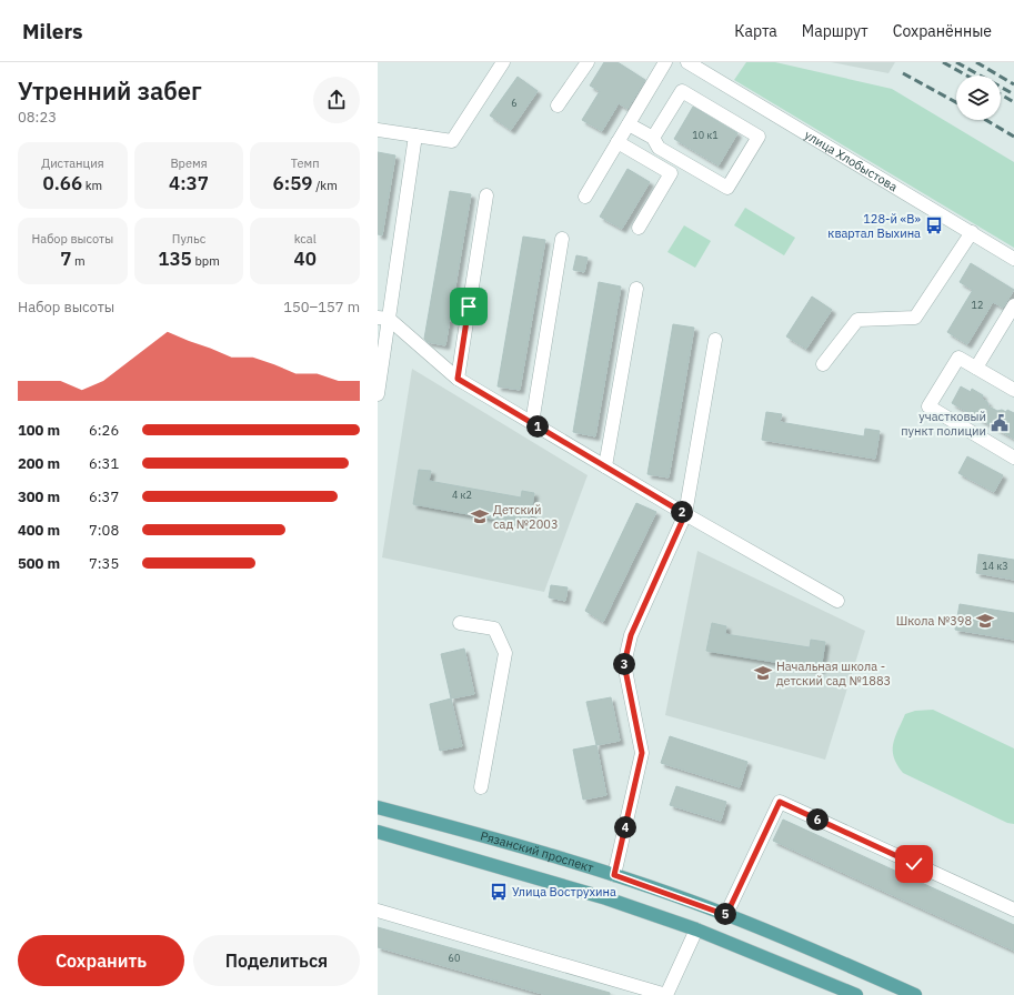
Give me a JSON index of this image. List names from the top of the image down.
{
  "streets": {
    "main road": ["Рязанский проспект"],
    "street": ["улица Хлобыстова"]
  },
  "places": {
    "bus stop": ["128-й «В» квартал Выхина", "Улица Вострухина"],
    "public building": ["участковый пункт полиции"],
    "school or university": ["Детский сад №2003", "Школа №398", "Начальная школа - детский сад №1883"]
  },
  "house_numbers": [
    "6",
    "10 к1",
    "12",
    "4 к2",
    "14 к3",
    "60"
  ],
  "page": {
    "header": "Milers",
    "nav": ["Карта", "Маршрут", "Сохранённые"],
    "heading": ["Утренний забег", "08:23"],
    "stats": [
      ["Дистанция", "0.66 km"],
      ["Время", "4:37"],
      ["Темп", "6:59 /km"],
      ["Набор высоты", "7 m"],
      ["Пульс", "135 bpm"],
      ["kcal", "40"]
    ],
    "chart": ["Набор высоты", "150–157 m"],
    "list": [
      {
        "name": "100 m",
        "note": "6:26"
      },
      {
        "name": "200 m",
        "note": "6:31"
      },
      {
        "name": "300 m",
        "note": "6:37"
      },
      {
        "name": "400 m",
        "note": "7:08"
      },
      {
        "name": "500 m",
        "note": "7:35"
      }
    ],
    "pins": [
      "1",
      "2",
      "3",
      "6",
      "4",
      "5"
    ],
    "buttons": ["Сохранить", "Поделиться"]
  }
}
